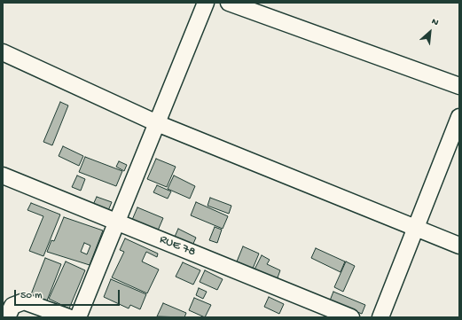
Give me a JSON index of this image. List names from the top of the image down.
{
  "streets": {
    "street": ["RUE 78"]
  },
  "scale_bar": "50 m",
  "north": "top right"
}
